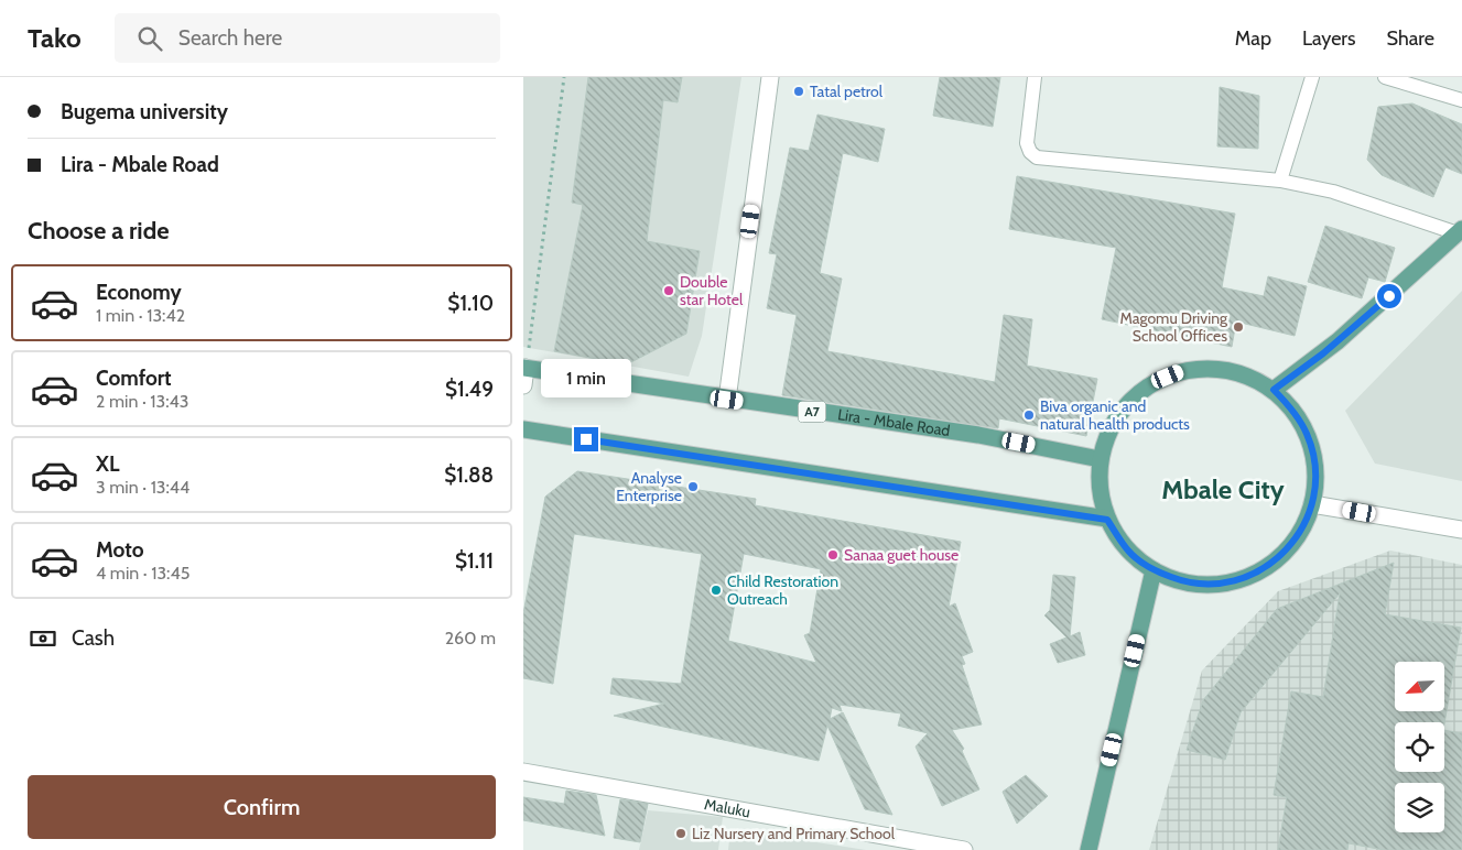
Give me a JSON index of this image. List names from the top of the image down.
{
  "streets": {
    "main road": ["A7", "Lira - Mbale Road"],
    "street": ["Maluku"]
  },
  "districts": ["Mbale City"],
  "places": [
    "Tatal petrol",
    "Double star Hotel",
    "Magomu Driving School Offices",
    "Biva organic and natural health products",
    "Analyse Enterprise",
    "Sanaa guet house",
    "Child Restoration Outreach",
    "Liz Nursery and Primary School"
  ],
  "north": "bottom left",
  "page": {
    "header": "Tako",
    "search": "Search here",
    "nav": ["Map", "Layers", "Share"],
    "banner": ["Bugema university", "Lira - Mbale Road"],
    "heading": "Choose a ride",
    "list": [
      {
        "name": "Economy",
        "note": "1 min · 13:42",
        "value": "$1.10"
      },
      {
        "name": "Comfort",
        "note": "2 min · 13:43",
        "value": "$1.49"
      },
      {
        "name": "XL",
        "note": "3 min · 13:44",
        "value": "$1.88"
      },
      {
        "name": "Moto",
        "note": "4 min · 13:45",
        "value": "$1.11"
      }
    ],
    "bubble": "1 min",
    "pay": ["Cash", "260 m"],
    "buttons": "Confirm"
  }
}
